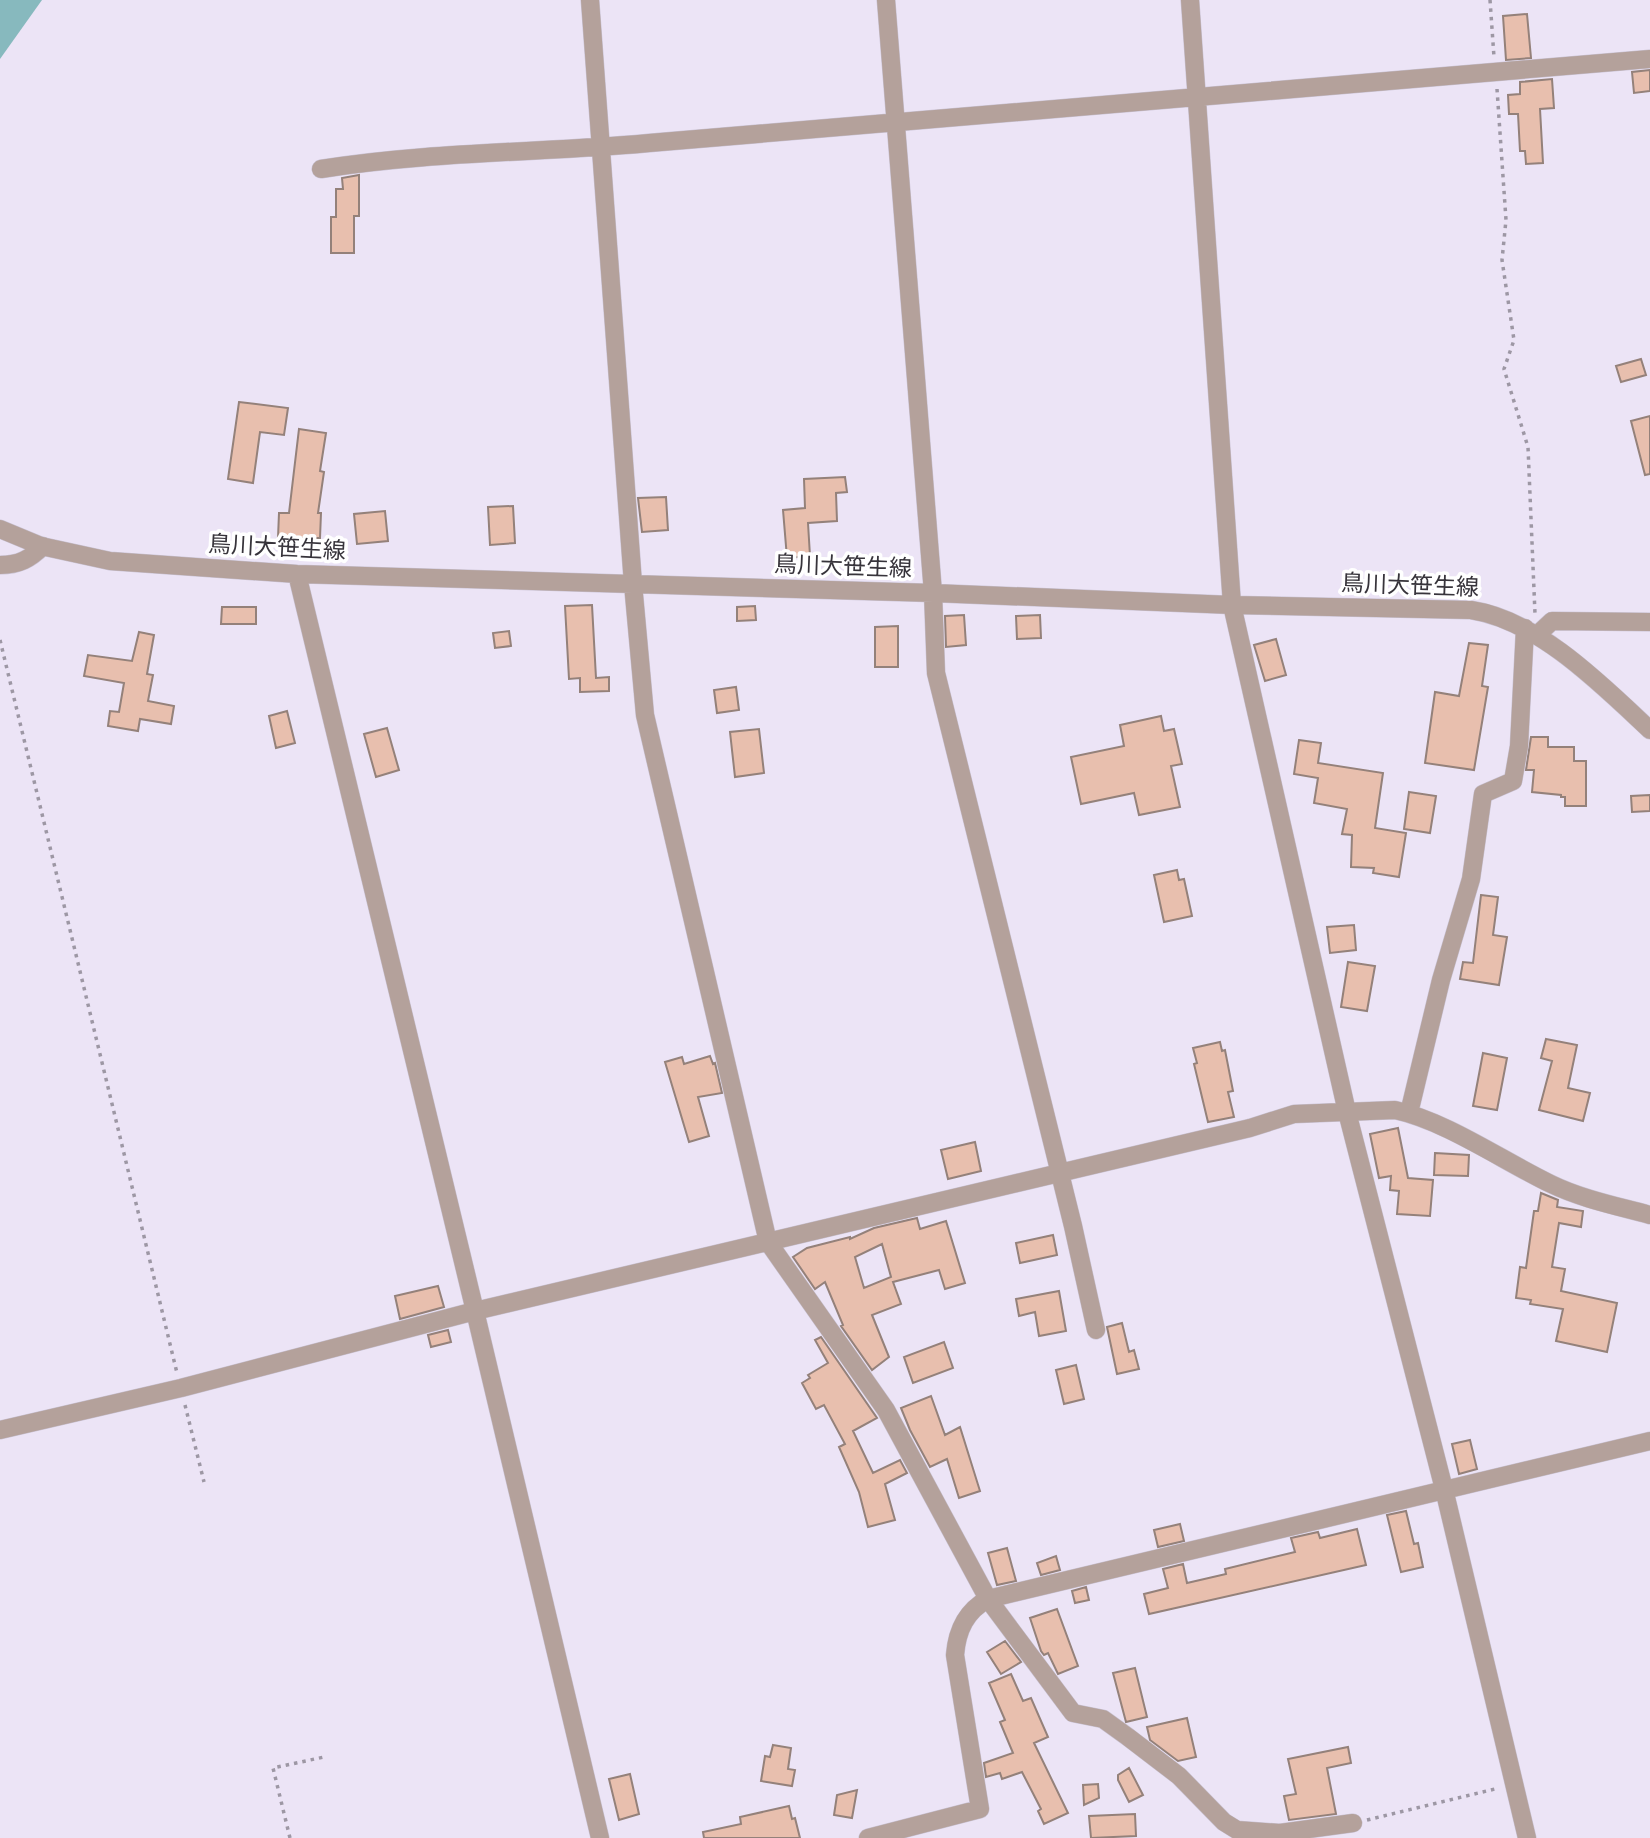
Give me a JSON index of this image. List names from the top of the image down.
{
  "streets": {
    "street": ["鳥川大笹生線"]
  }
}
